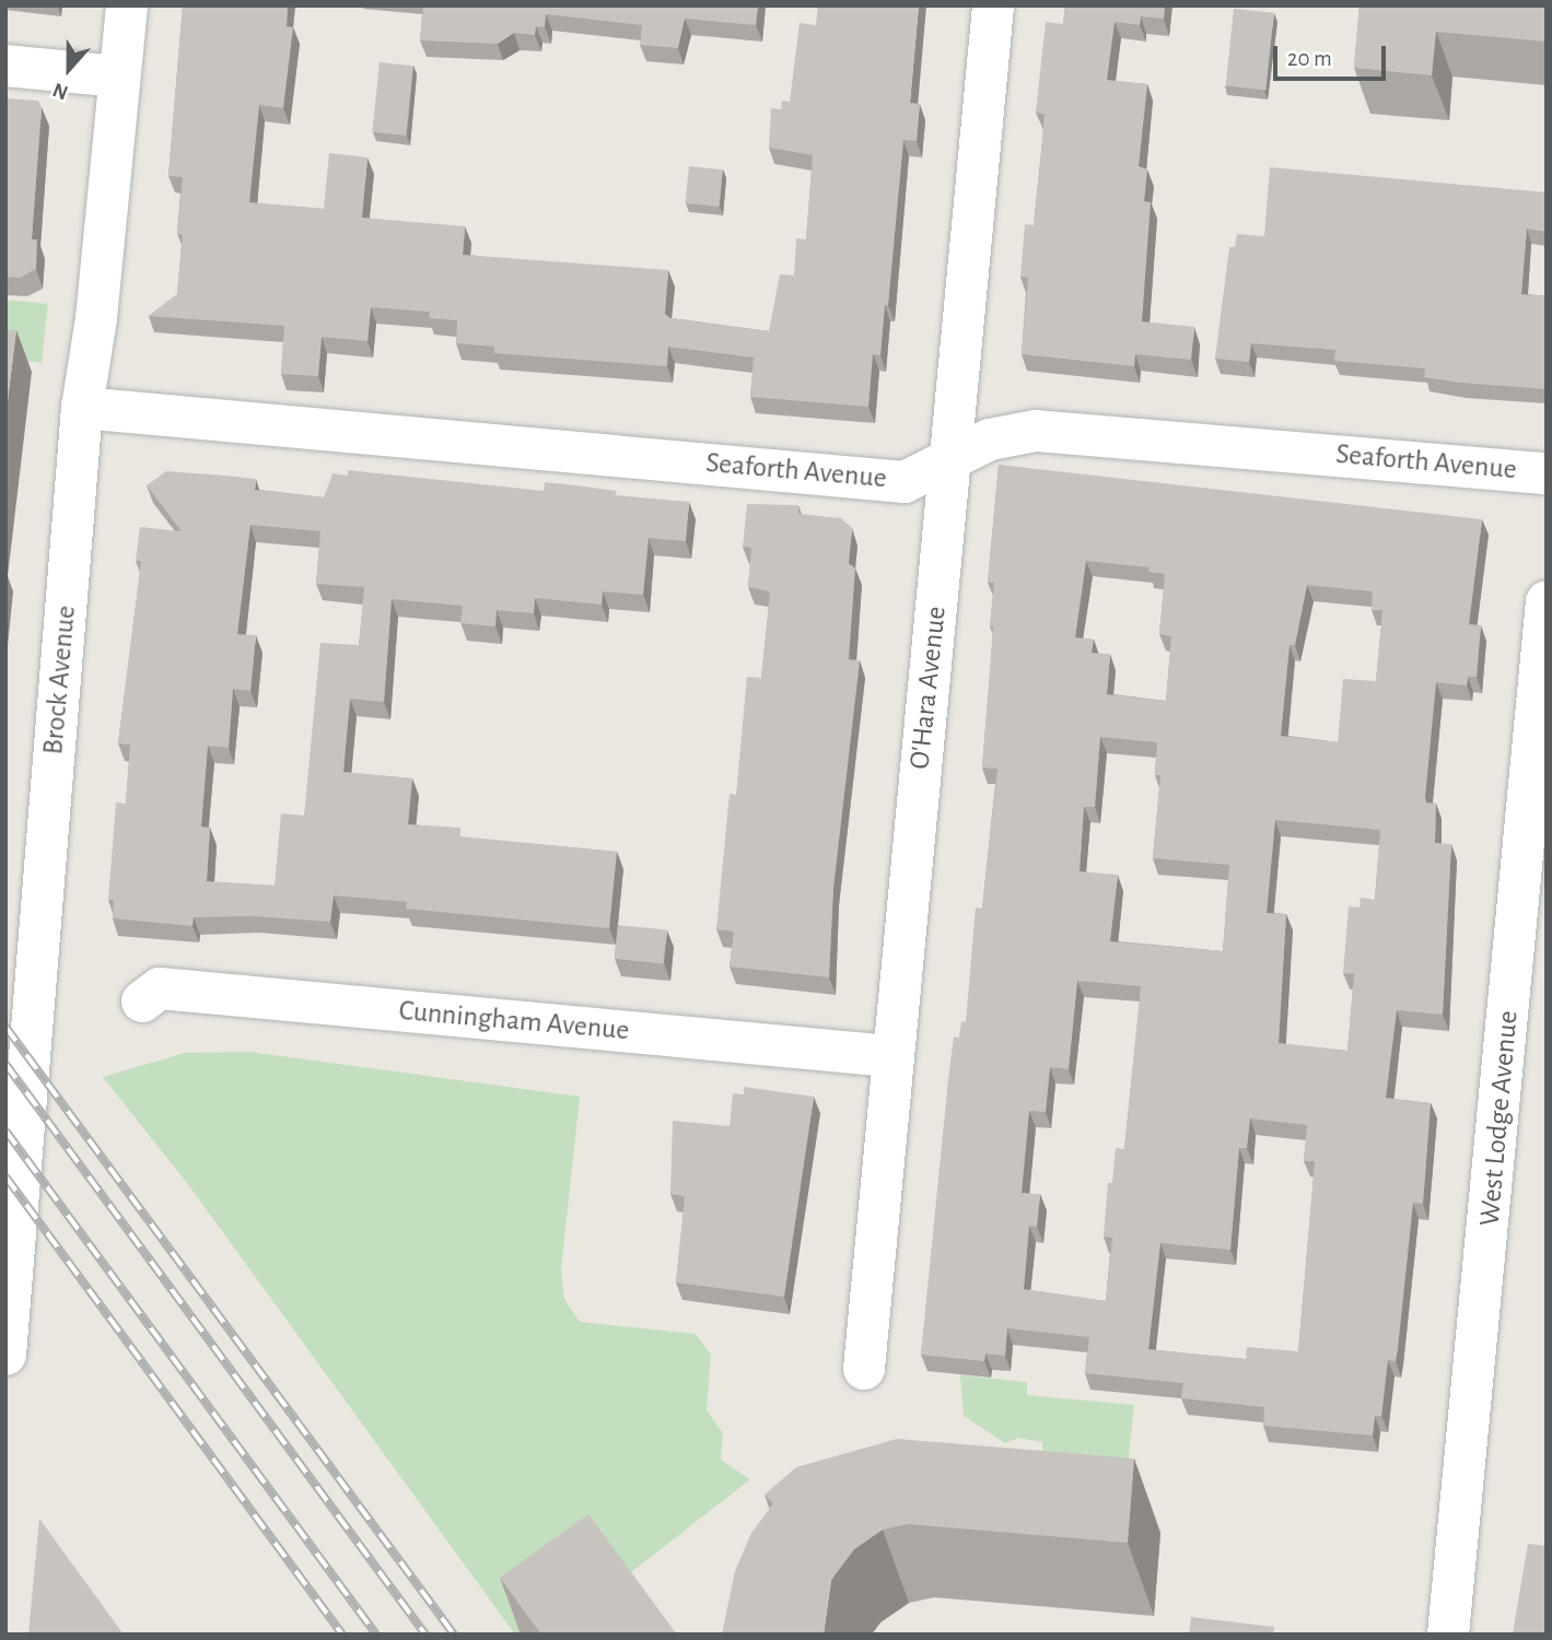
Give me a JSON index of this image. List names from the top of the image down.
{
  "streets": {
    "street": [
      "Seaforth Avenue",
      "Brock Avenue",
      "O'Hara Avenue",
      "Cunningham Avenue",
      "West Lodge Avenue"
    ]
  },
  "crossings": [
    ["Seaforth Avenue", "Brock Avenue"],
    ["Seaforth Avenue", "O'Hara Avenue"],
    ["O'Hara Avenue", "Cunningham Avenue"]
  ],
  "scale_bar": "20 m",
  "north": "bottom"
}
